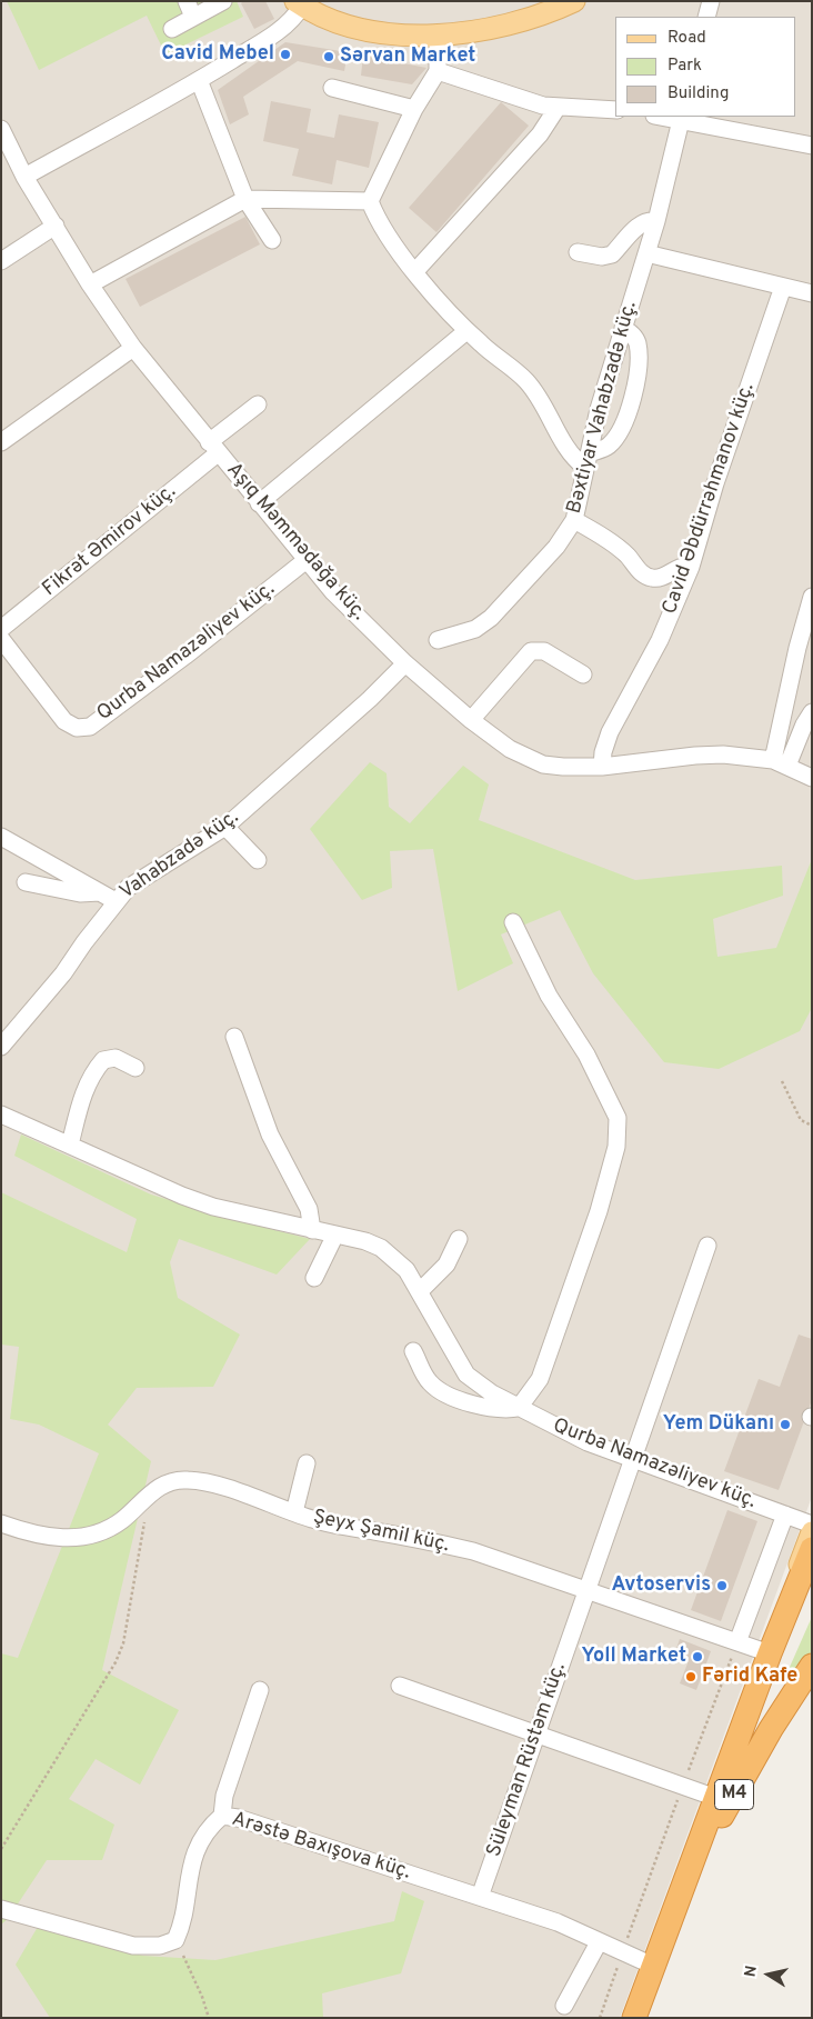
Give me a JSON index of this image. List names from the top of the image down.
{
  "streets": {
    "highway": ["M4"],
    "street": [
      "Bəxtiyar Vahabzadə küç.",
      "Cavid Əbdürrəhmanov küç.",
      "Fikrət Əmirov küç.",
      "Aşıq Məmmədağa küç.",
      "Qurba Namazəliyev küç.",
      "Vahabzadə küç.",
      "Şeyx Şamil küç.",
      "Süleyman Rüstəm küç.",
      "Arəstə Baxışova küç."
    ]
  },
  "crossings": [
    ["Cavid Əbdürrəhmanov küç.", "Aşıq Məmmədağa küç."],
    ["Fikrət Əmirov küç.", "Aşıq Məmmədağa küç."],
    ["Aşıq Məmmədağa küç.", "Qurba Namazəliyev küç."],
    ["Aşıq Məmmədağa küç.", "Vahabzadə küç."],
    ["Qurba Namazəliyev küç.", "Süleyman Rüstəm küç."],
    ["Şeyx Şamil küç.", "Süleyman Rüstəm küç."],
    ["Süleyman Rüstəm küç.", "Arəstə Baxışova küç."],
    ["M4", "Arəstə Baxışova küç."]
  ],
  "places": [
    "Cavid Mebel",
    "Sərvan Market",
    "Yem Dükanı",
    "Avtoservis",
    "Yoll Market",
    "Fərid Kafe"
  ],
  "legend": ["Road", "Park", "Building"],
  "north": "left"
}
